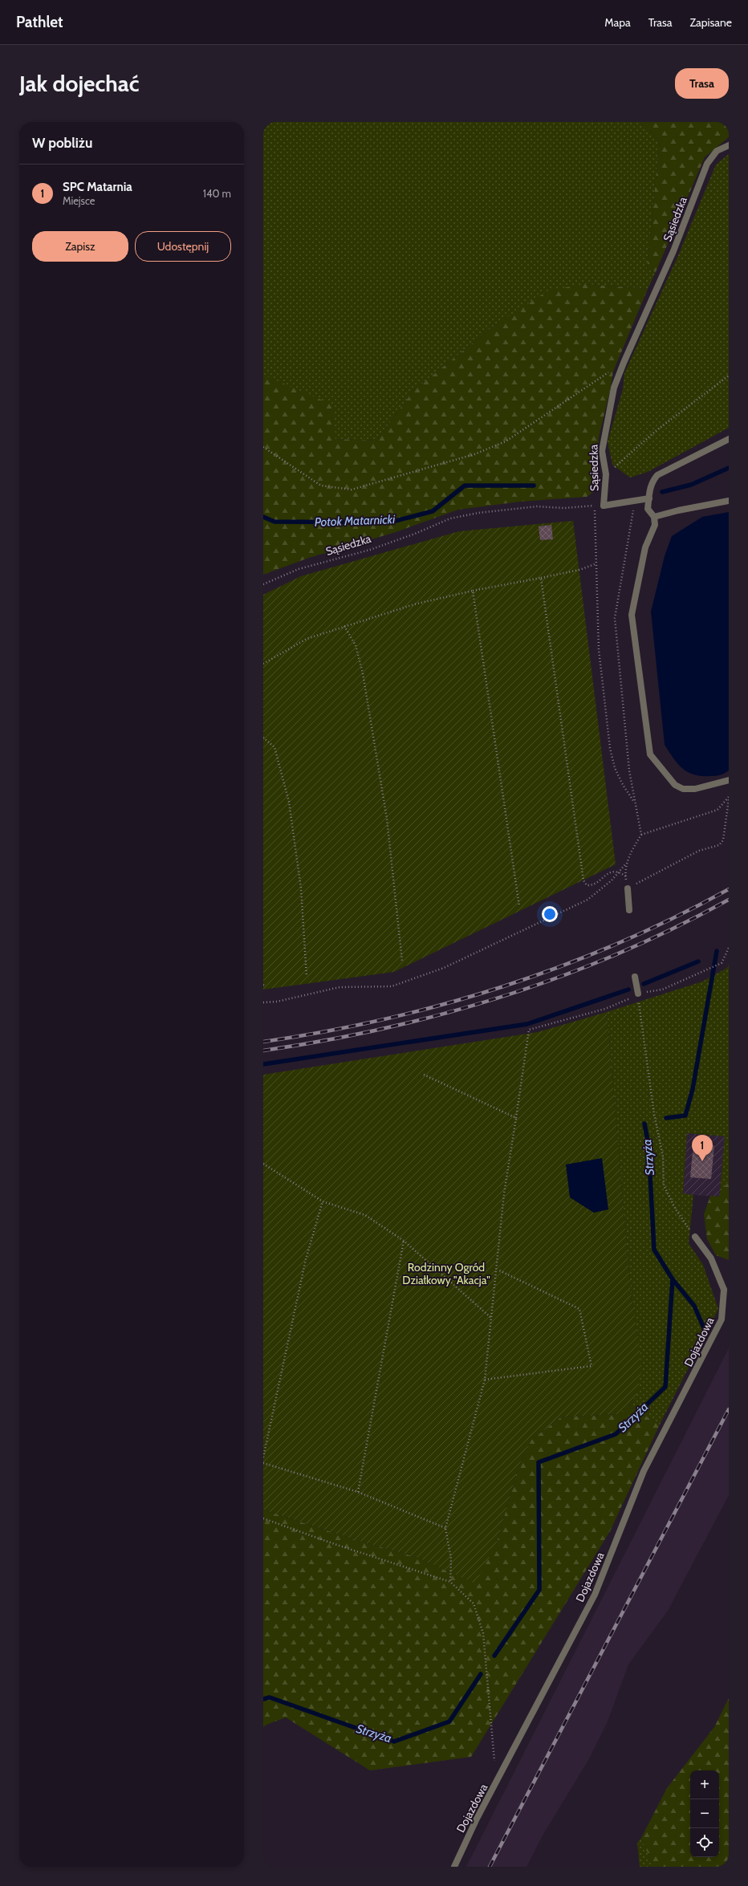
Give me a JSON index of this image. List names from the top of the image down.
{
  "streets": {
    "street": ["Sąsiedzka", "Dojazdowa"]
  },
  "water": ["Potok Matarnicki", "Strzyża"],
  "parks": ["Rodzinny Ogród Działkowy \"Akacja\""],
  "page": {
    "header": "Pathlet",
    "nav": ["Mapa", "Trasa", "Zapisane"],
    "buttons": [
      "Trasa",
      ["Zapisz", "Udostępnij"]
    ],
    "title": "Jak dojechać",
    "heading": "W pobliżu",
    "list": [
      {
        "mark": "1",
        "name": "SPC Matarnia",
        "note": "Miejsce",
        "value": "140 m"
      }
    ],
    "pins": "1",
    "map_buttons": ["+", "−"]
  }
}
